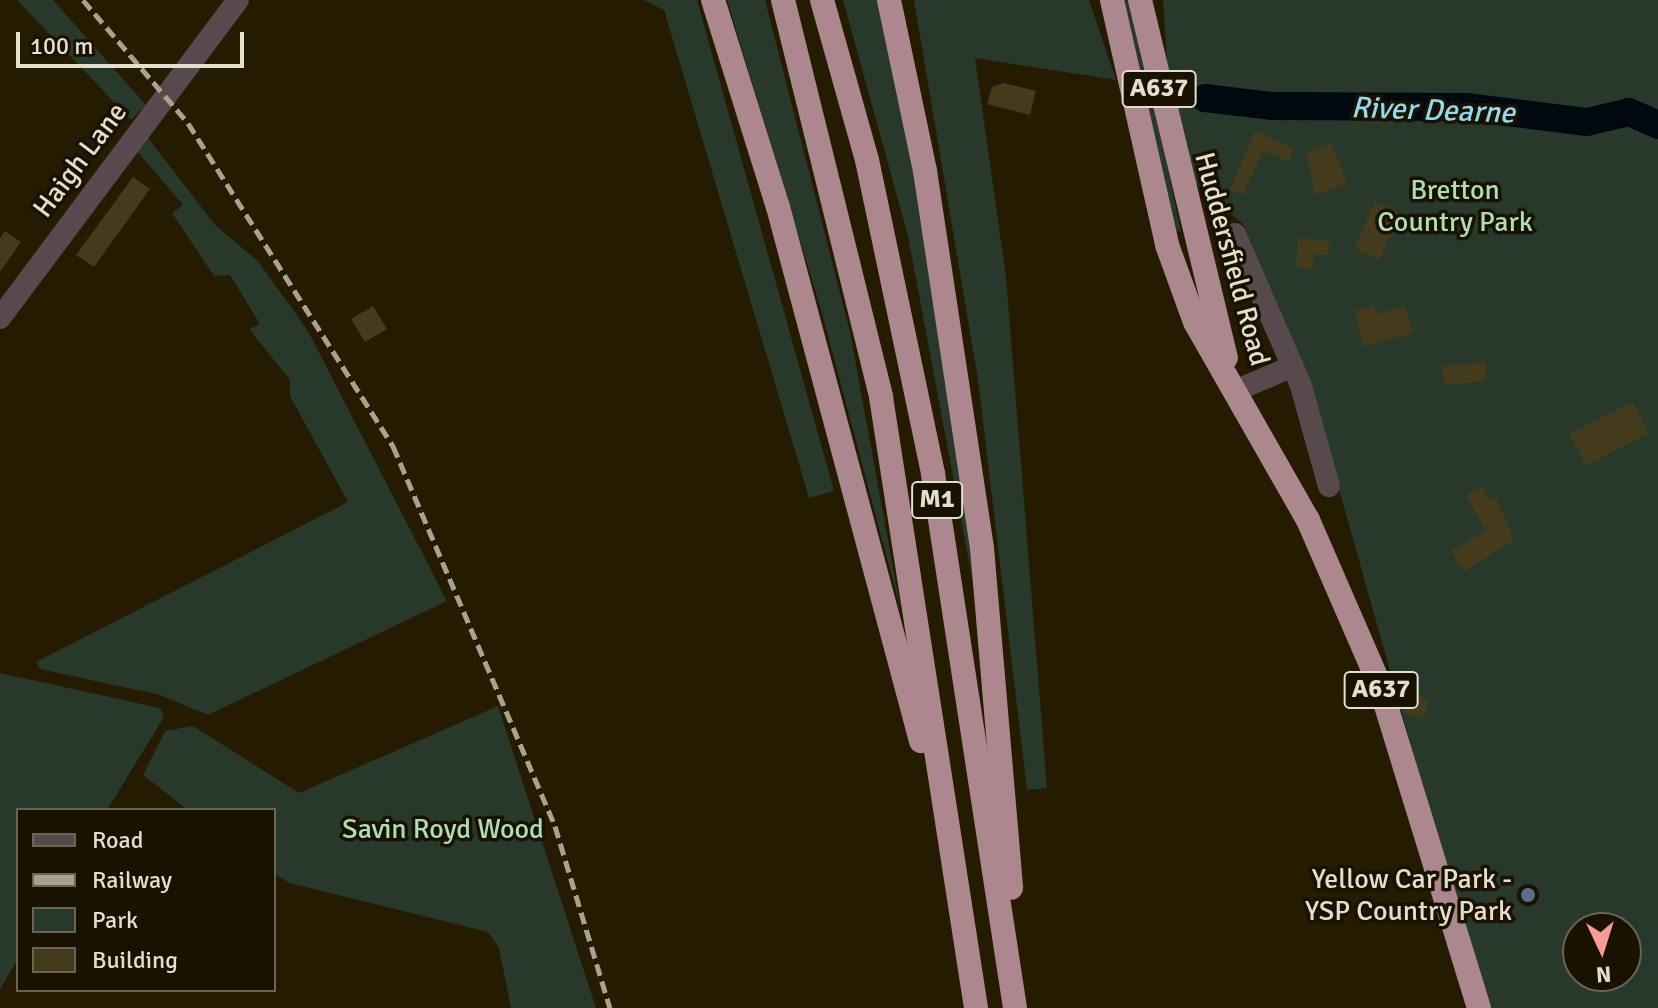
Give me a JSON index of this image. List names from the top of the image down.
{
  "streets": {
    "highway": ["A637", "Huddersfield Road", "M1"],
    "street": ["Haigh Lane"]
  },
  "water": ["River Dearne"],
  "parks": ["Bretton Country Park", "Savin Royd Wood"],
  "places": ["Yellow Car Park - YSP Country Park"],
  "legend": [
    "Road",
    "Railway",
    "Park",
    "Building"
  ],
  "scale_bar": "100 m",
  "north": "bottom"
}
